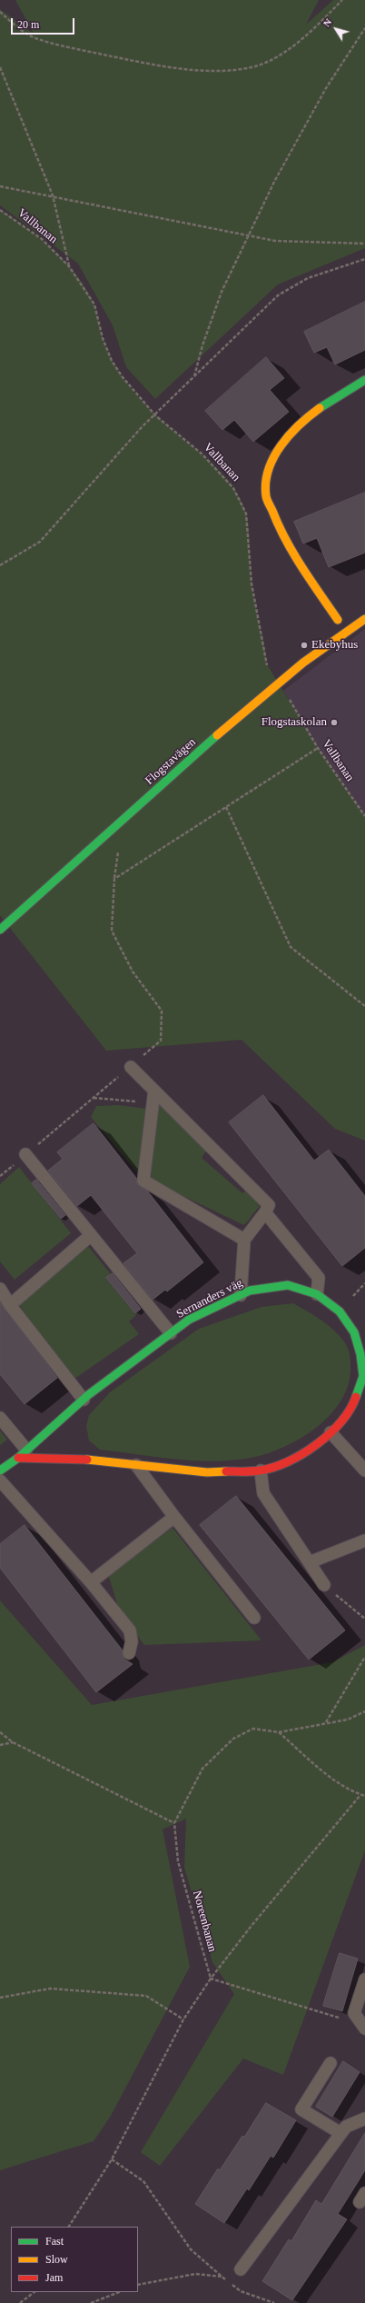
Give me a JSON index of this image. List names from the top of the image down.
{
  "streets": {
    "street": ["Flogstavägen", "Sernanders väg"],
    "path": ["Vallbanan", "Noreenbanan"]
  },
  "crossings": [
    ["Vallbanan", "Flogstavägen"]
  ],
  "places": ["Ekebyhus", "Flogstaskolan"],
  "legend": ["Fast", "Slow", "Jam"],
  "scale_bar": "20 m",
  "north": "top left"
}
